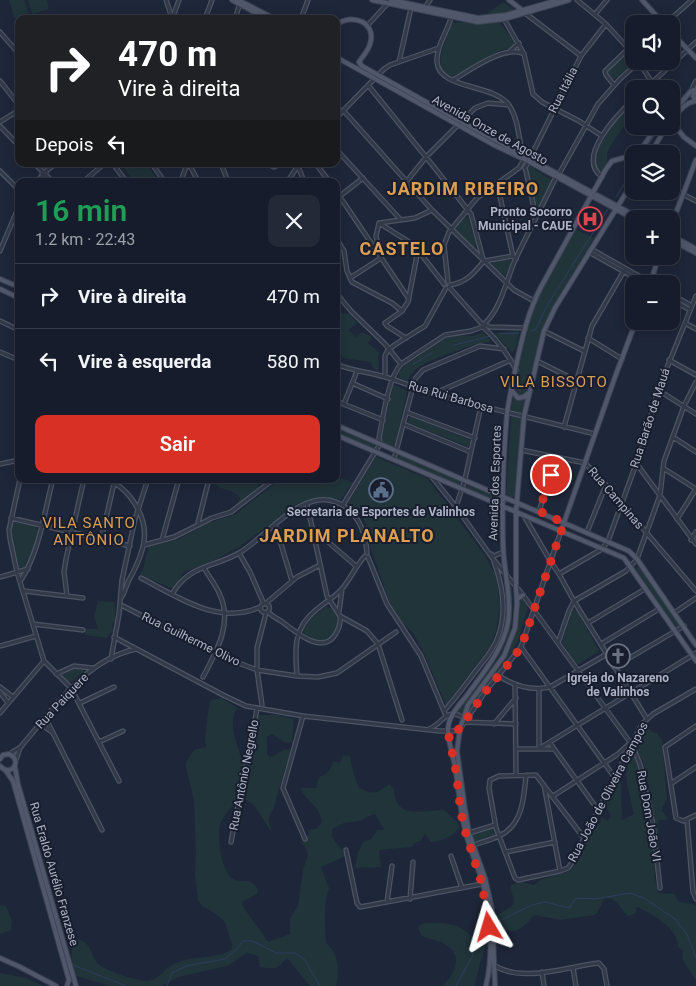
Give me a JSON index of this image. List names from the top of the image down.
{
  "streets": {
    "main road": ["Avenida Onze de Agosto", "Avenida dos Esportes", "Rua Eraldo Aurélio Franzese"],
    "street": [
      "Rua Itália",
      "Rua Rui Barbosa",
      "Rua Barão de Mauá",
      "Rua Campinas",
      "Rua Guilherme Olivo",
      "Rua Paiquere",
      "Rua Antônio Negrello",
      "Rua João de Oliveira Campos",
      "Rua Dom João VI"
    ]
  },
  "crossings": [
    ["Rua Itália", "Avenida Onze de Agosto"],
    ["Avenida Onze de Agosto", "Avenida dos Esportes"],
    ["Rua Rui Barbosa", "Avenida dos Esportes"],
    ["Rua Barão de Mauá", "Rua Campinas"],
    ["Avenida dos Esportes", "Rua Campinas"],
    ["Avenida dos Esportes", "Rua Dom João VI"],
    ["Rua Paiquere", "Rua Eraldo Aurélio Franzese"],
    ["Rua João de Oliveira Campos", "Rua Dom João VI"]
  ],
  "districts": [
    "JARDIM RIBEIRO",
    "CASTELO",
    "VILA BISSOTO",
    "VILA SANTO ANTÔNIO",
    "JARDIM PLANALTO"
  ],
  "places": {
    "hospital": ["Pronto Socorro Municipal - CAUE"],
    "public building": ["Secretaria de Esportes de Valinhos"],
    "church": ["Igreja do Nazareno de Valinhos"]
  },
  "page": {
    "map_buttons": ["+", "−"],
    "turn": ["470 m", "Vire à direita"],
    "then": "Depois",
    "heading": ["16 min", "1.2 km · 22:43"],
    "list": [
      {
        "name": "Vire à direita",
        "value": "470 m"
      },
      {
        "name": "Vire à esquerda",
        "value": "580 m"
      }
    ],
    "buttons": "Sair"
  }
}
